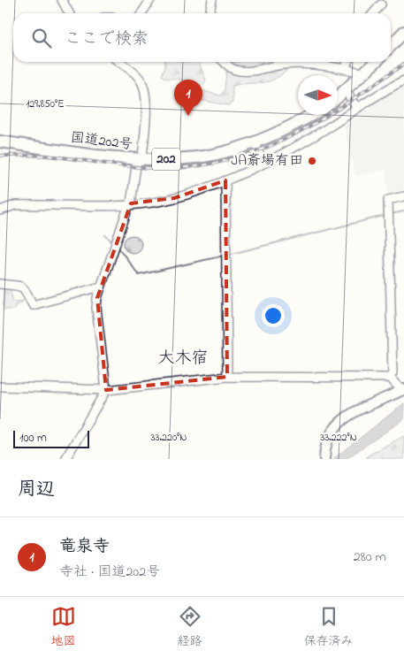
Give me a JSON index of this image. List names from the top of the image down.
{
  "streets": {
    "highway": ["国道202号", "202"]
  },
  "districts": ["大木宿"],
  "places": ["JA斎場有田"],
  "scale_bar": "100 m",
  "north": "right",
  "page": {
    "search": "ここで検索",
    "pins": "1",
    "scale": "100 m",
    "heading": "周辺",
    "list": [
      {
        "mark": "1",
        "name": "竜泉寺",
        "note": "寺社 · 国道202号",
        "value": "280 m"
      }
    ],
    "nav": ["地図", "経路", "保存済み"]
  },
  "coordinates": ["129.850°E", "33.220°N", "33.222°N"]
}
